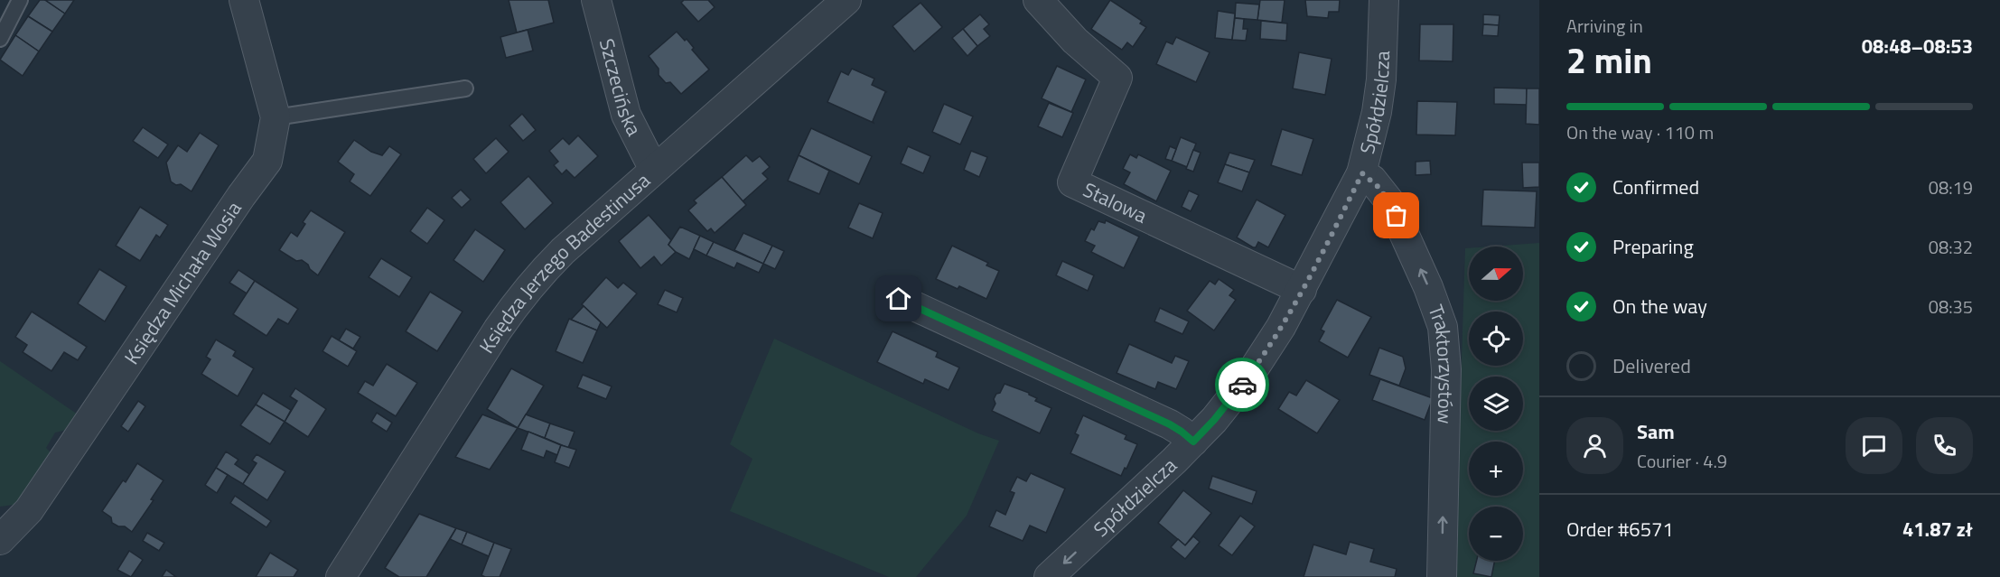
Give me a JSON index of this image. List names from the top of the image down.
{
  "streets": {
    "street": [
      "Szczecińska",
      "Spółdzielcza",
      "Stalowa",
      "Księdza Jerzego Badestinusa",
      "Księdza Michała Wosia",
      "Traktorzystów"
    ]
  },
  "crossings": [
    ["Szczecińska", "Księdza Jerzego Badestinusa"],
    ["Spółdzielcza", "Stalowa"],
    ["Spółdzielcza", "Traktorzystów"]
  ],
  "one_way": ["Traktorzystów"],
  "north": "right",
  "page": {
    "heading": ["2 min", "Arriving in", "08:48–08:53"],
    "panel": [
      "Sam",
      "Courier · 4.9",
      "Order #6571",
      "41.87 zł"
    ],
    "bar": "On the way · 110 m",
    "list": [
      ["Confirmed", "08:19"],
      ["Preparing", "08:32"],
      ["On the way", "08:35"],
      "Delivered"
    ],
    "map_buttons": ["+", "−"]
  }
}
